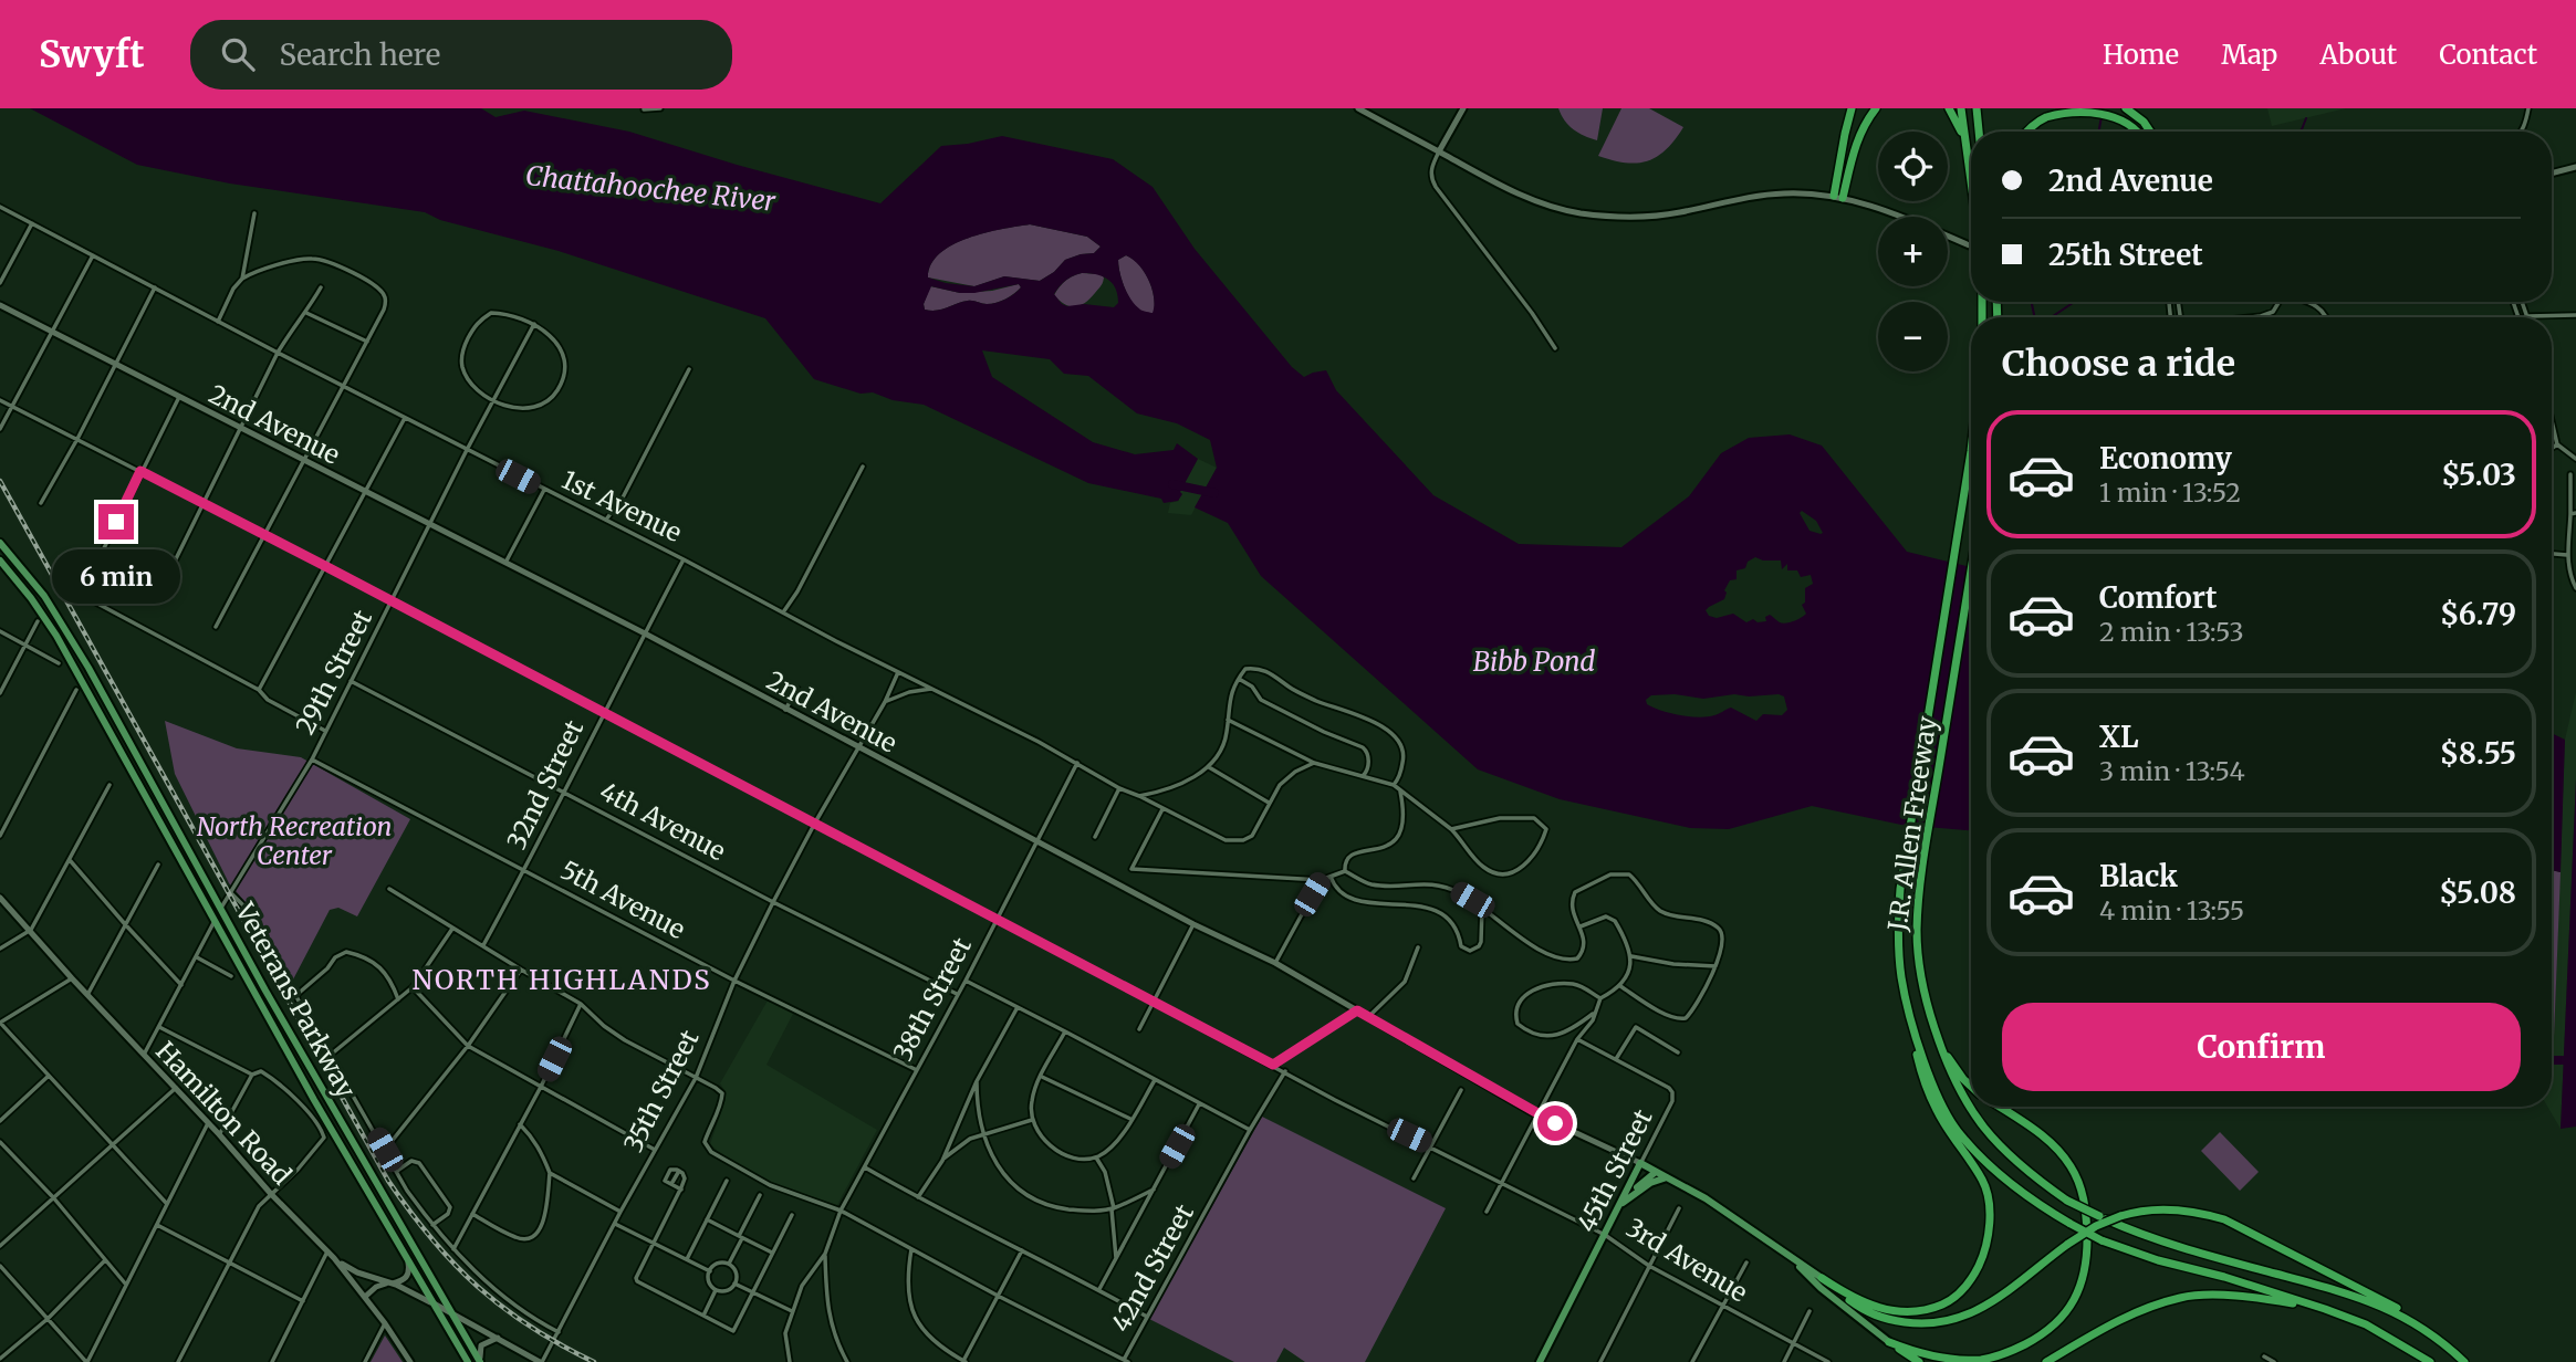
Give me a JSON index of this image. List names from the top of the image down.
{
  "streets": {
    "highway": ["J.R. Allen Freeway"],
    "main road": [
      "2nd Avenue",
      "Veterans Parkway",
      "Hamilton Road",
      "45th Street"
    ],
    "street": [
      "1st Avenue",
      "29th Street",
      "32nd Street",
      "4th Avenue",
      "5th Avenue",
      "38th Street",
      "35th Street",
      "3rd Avenue",
      "42nd Street"
    ]
  },
  "crossings": [
    ["2nd Avenue", "29th Street"],
    ["2nd Avenue", "32nd Street"],
    ["2nd Avenue", "38th Street"],
    ["2nd Avenue", "35th Street"],
    ["2nd Avenue", "45th Street"],
    ["1st Avenue", "29th Street"],
    ["1st Avenue", "32nd Street"],
    ["1st Avenue", "38th Street"],
    ["1st Avenue", "35th Street"],
    ["29th Street", "4th Avenue"],
    ["29th Street", "5th Avenue"],
    ["29th Street", "Veterans Parkway"],
    ["29th Street", "3rd Avenue"],
    ["32nd Street", "4th Avenue"],
    ["32nd Street", "5th Avenue"],
    ["32nd Street", "3rd Avenue"],
    ["4th Avenue", "38th Street"],
    ["4th Avenue", "35th Street"],
    ["5th Avenue", "38th Street"],
    ["5th Avenue", "35th Street"],
    ["38th Street", "3rd Avenue"],
    ["35th Street", "3rd Avenue"],
    ["45th Street", "3rd Avenue"],
    ["3rd Avenue", "42nd Street"]
  ],
  "districts": ["NORTH HIGHLANDS"],
  "water": ["Chattahoochee River", "Bibb Pond"],
  "parks": ["North Recreation Center"],
  "page": {
    "header": "Swyft",
    "search": "Search here",
    "nav": [
      "Home",
      "Map",
      "About",
      "Contact"
    ],
    "map_buttons": ["+", "−"],
    "banner": ["2nd Avenue", "25th Street"],
    "heading": "Choose a ride",
    "list": [
      {
        "name": "Economy",
        "note": "1 min · 13:52",
        "value": "$5.03"
      },
      {
        "name": "Comfort",
        "note": "2 min · 13:53",
        "value": "$6.79"
      },
      {
        "name": "XL",
        "note": "3 min · 13:54",
        "value": "$8.55"
      },
      {
        "name": "Black",
        "note": "4 min · 13:55",
        "value": "$5.08"
      }
    ],
    "bubble": "6 min",
    "buttons": "Confirm"
  }
}
